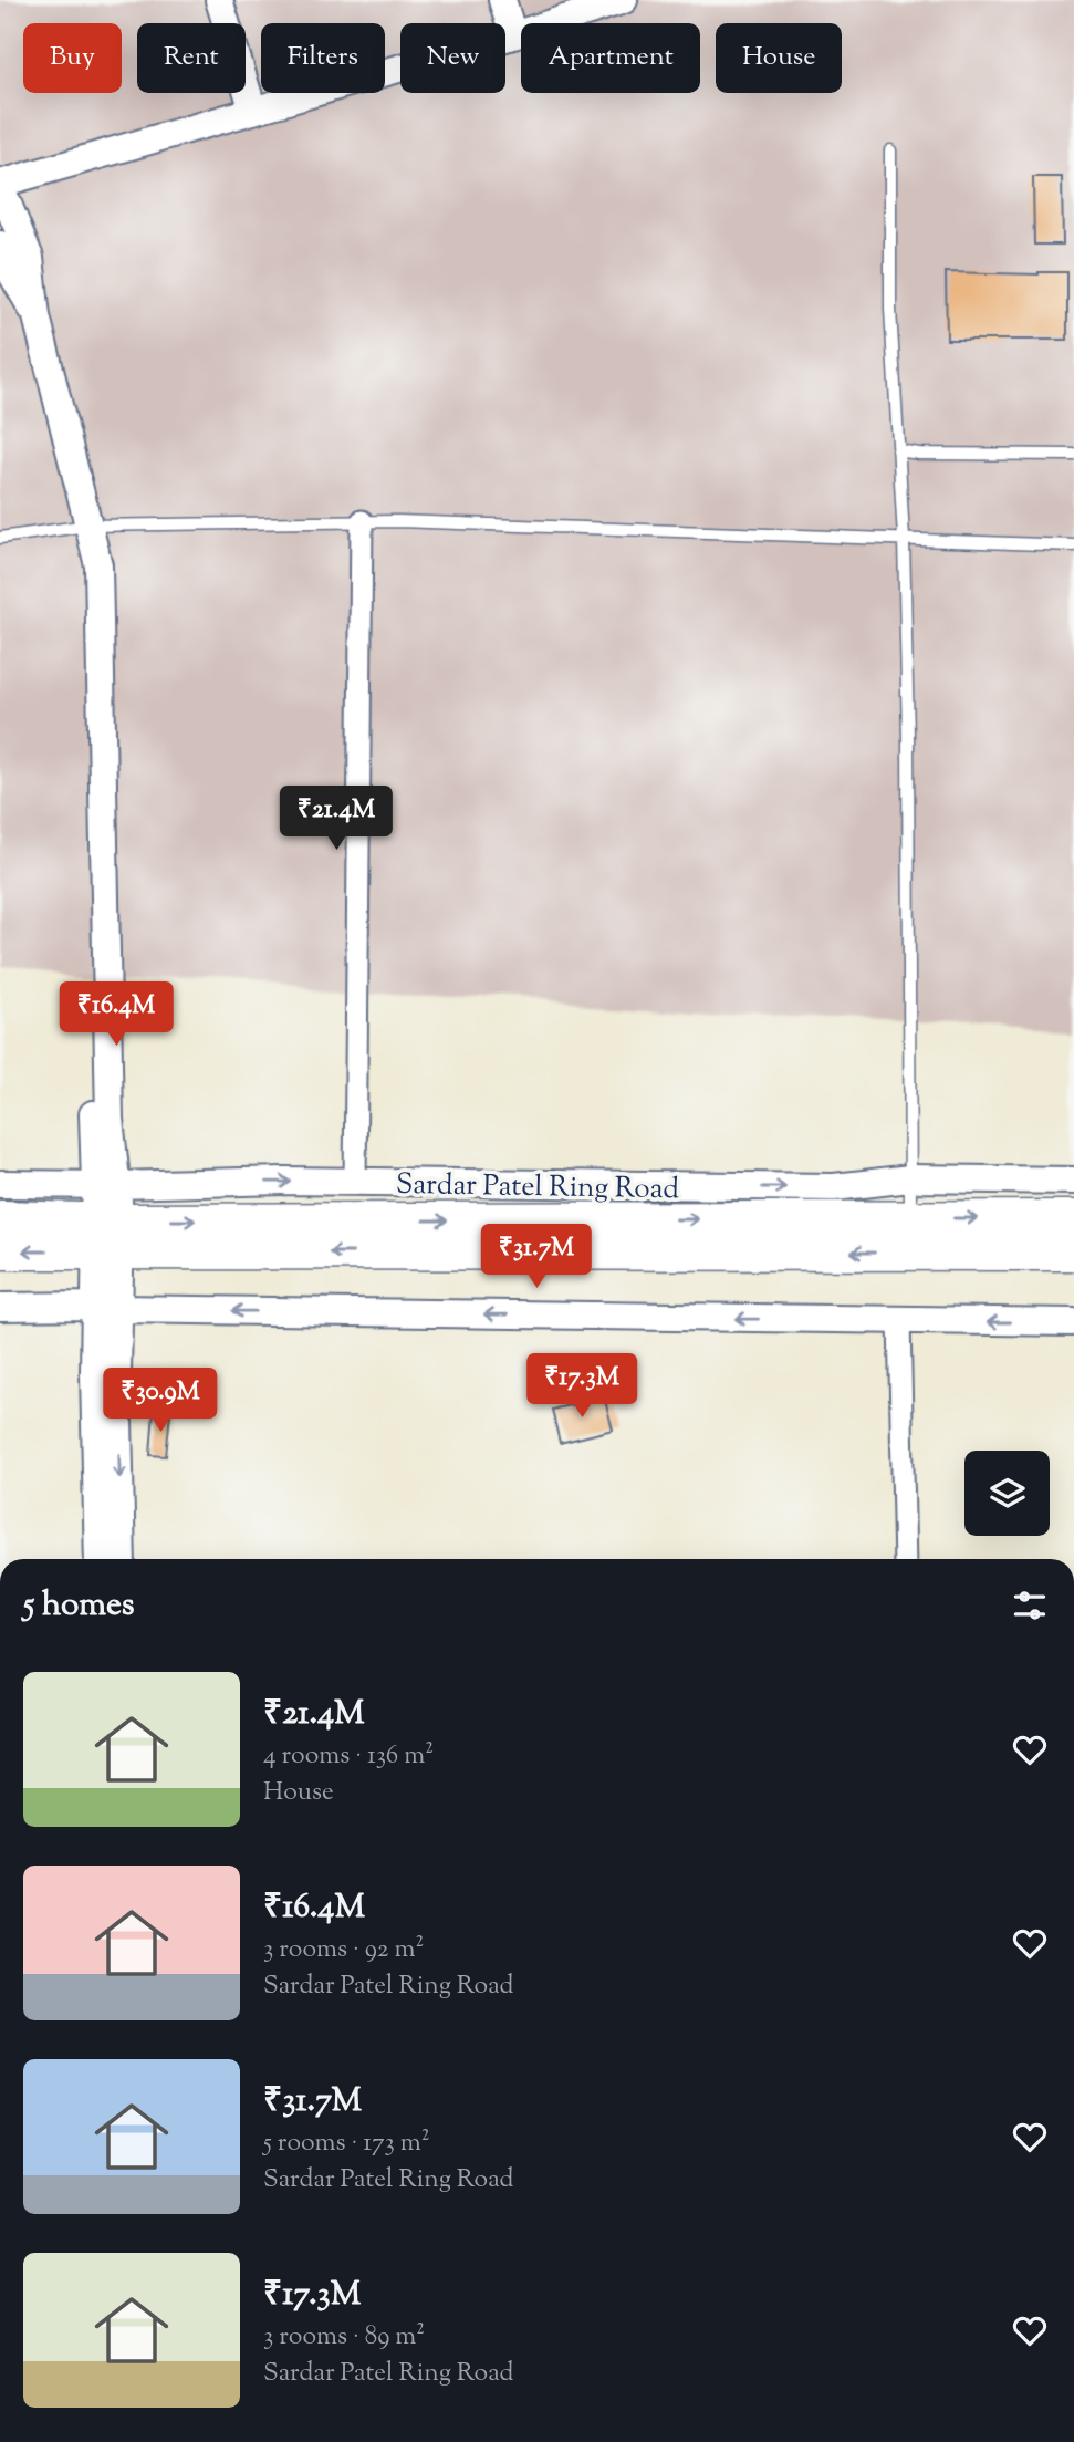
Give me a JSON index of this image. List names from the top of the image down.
{
  "streets": {
    "highway": ["Sardar Patel Ring Road"]
  },
  "page": {
    "chip": [
      "Buy",
      "Rent",
      "Filters",
      "New",
      "Apartment",
      "House"
    ],
    "price": [
      "₹21.4M",
      "₹16.4M",
      "₹31.7M",
      "₹17.3M",
      "₹30.9M"
    ],
    "heading": "5 homes",
    "list": [
      {
        "name": "₹21.4M",
        "note": "4 rooms · 136 m² · House"
      },
      {
        "name": "₹16.4M",
        "note": "3 rooms · 92 m² · Sardar Patel Ring Road"
      },
      {
        "name": "₹31.7M",
        "note": "5 rooms · 173 m² · Sardar Patel Ring Road"
      },
      {
        "name": "₹17.3M",
        "note": "3 rooms · 89 m² · Sardar Patel Ring Road"
      }
    ]
  }
}
